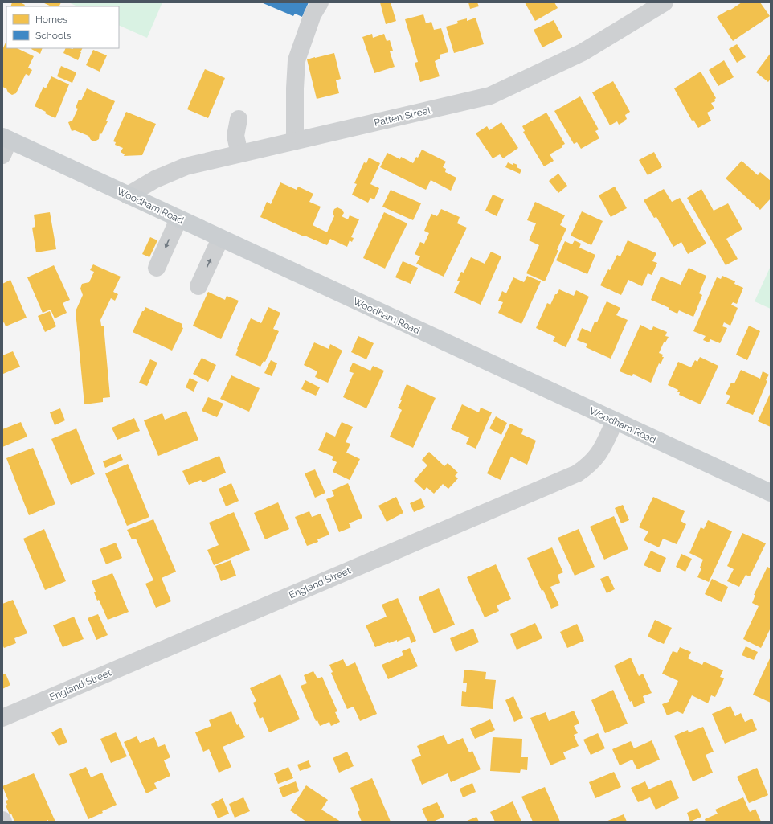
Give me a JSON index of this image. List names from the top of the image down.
{
  "streets": {
    "main road": ["Woodham Road"],
    "street": ["Patten Street", "England Street"]
  },
  "crossings": [
    ["Patten Street", "Woodham Road"],
    ["Woodham Road", "England Street"]
  ],
  "legend": ["Homes", "Schools"]
}
